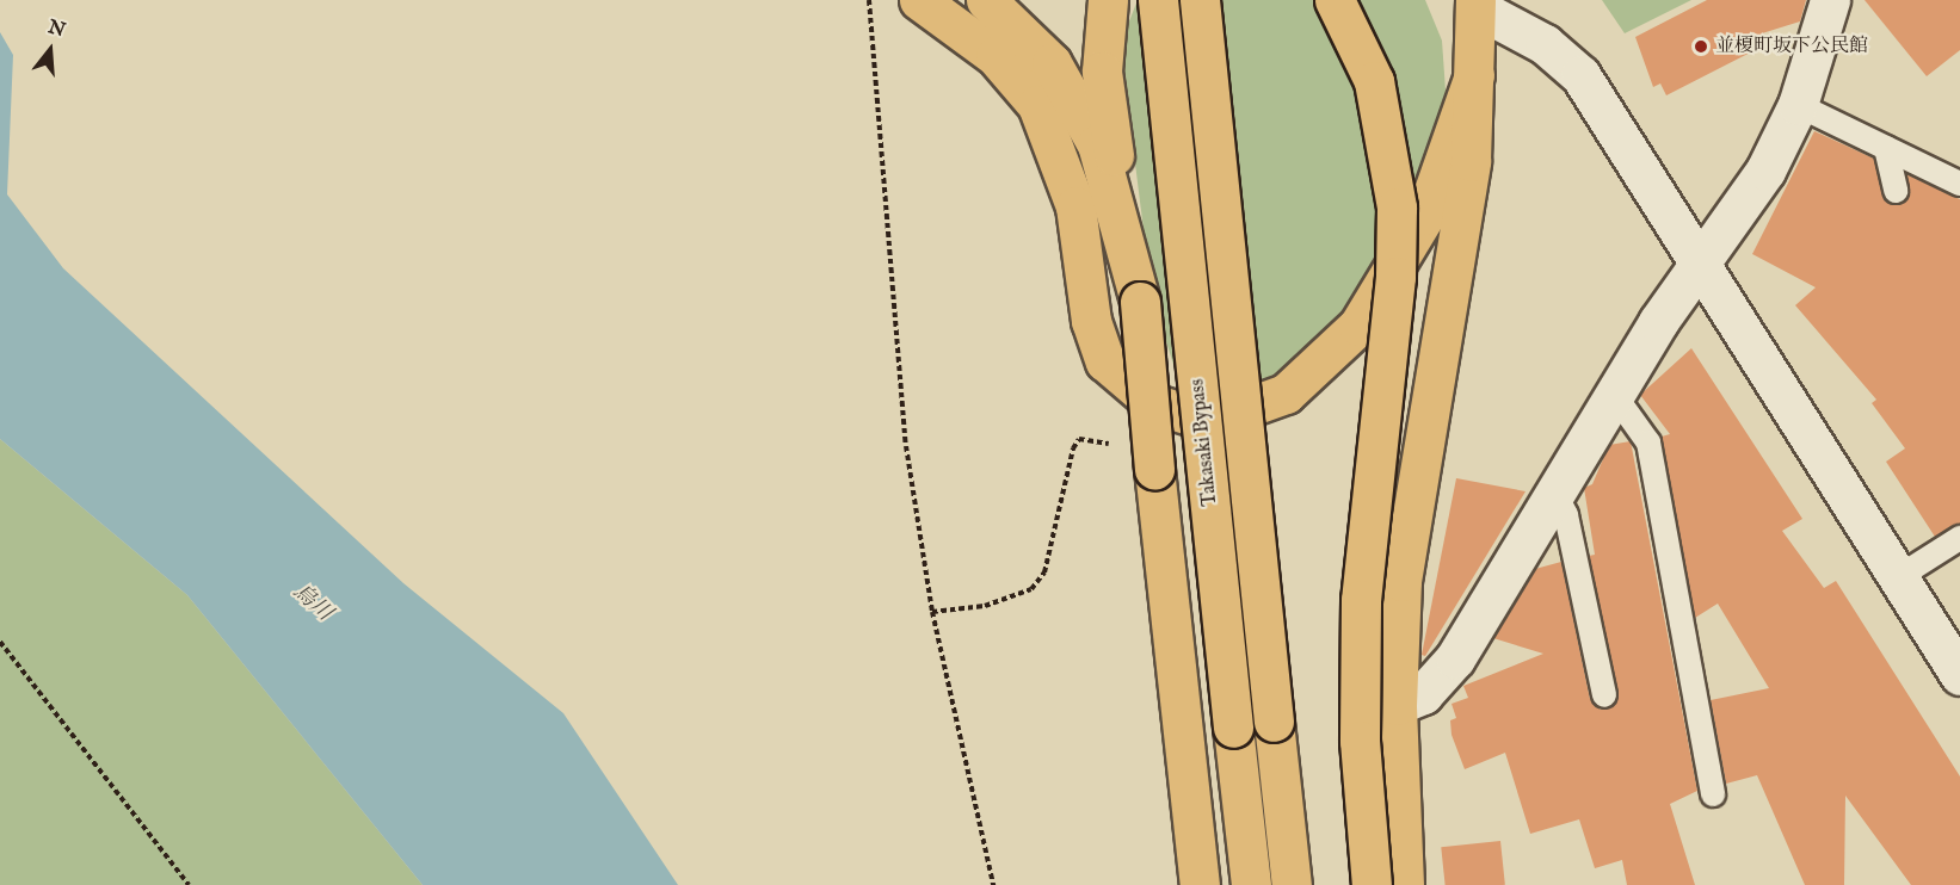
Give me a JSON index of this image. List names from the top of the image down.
{
  "streets": {
    "highway": ["Takasaki Bypass"]
  },
  "water": ["烏川"],
  "places": ["並榎町坂下公民館"],
  "north": "top"
}
